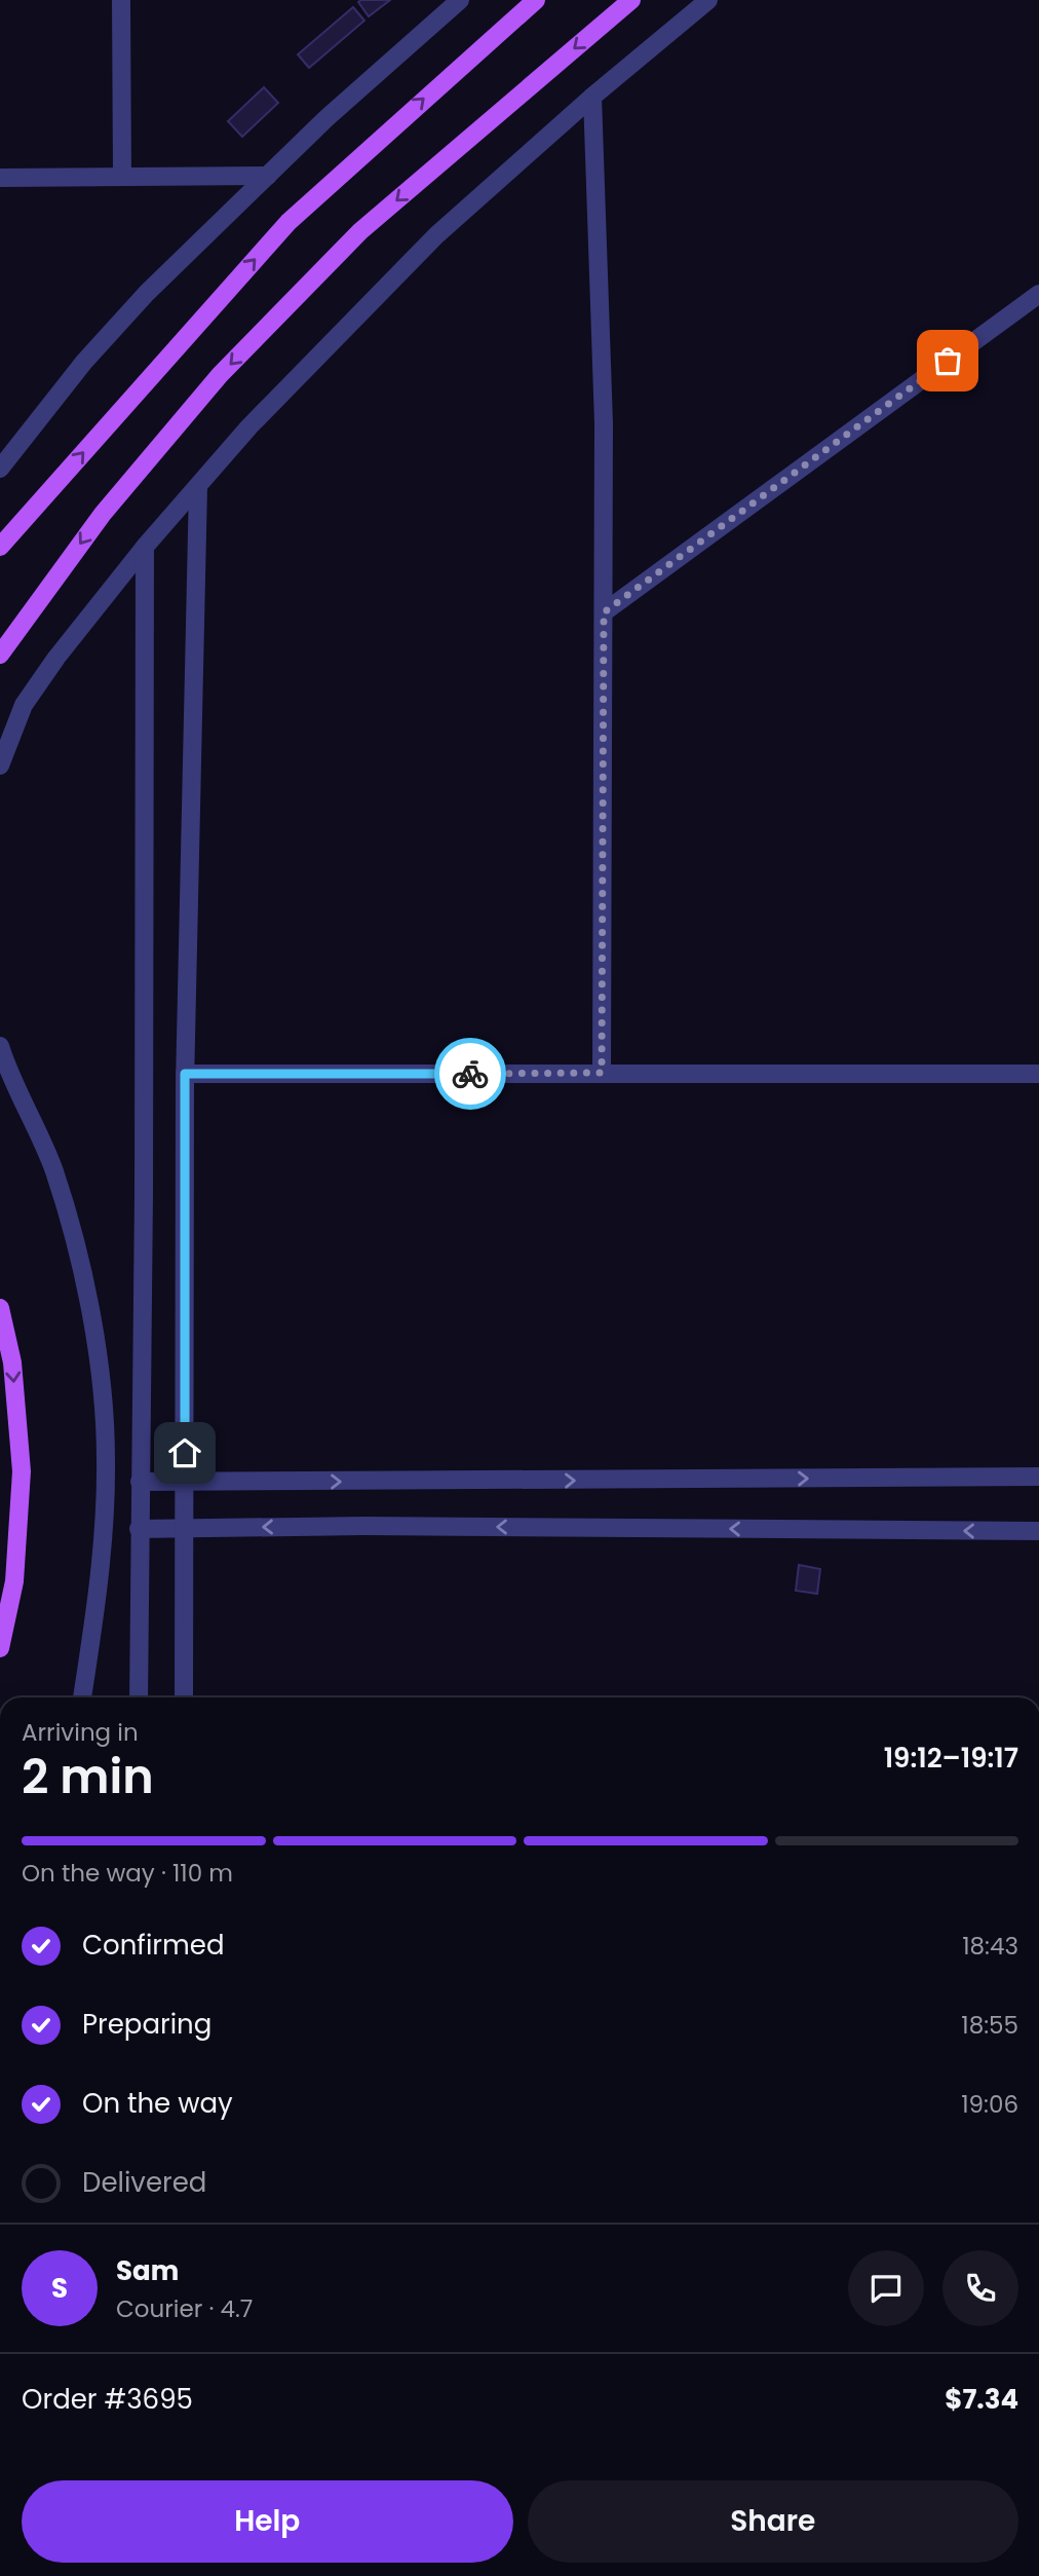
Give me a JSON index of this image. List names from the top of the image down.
{
  "page": {
    "heading": ["2 min", "Arriving in", "19:12–19:17"],
    "panel": [
      "Sam",
      "Courier · 4.7",
      "Order #3695",
      "$7.34"
    ],
    "bar": "On the way · 110 m",
    "list": [
      ["Confirmed", "18:43"],
      ["Preparing", "18:55"],
      ["On the way", "19:06"],
      "Delivered"
    ],
    "round": "S",
    "buttons": ["Help", "Share"]
  }
}
